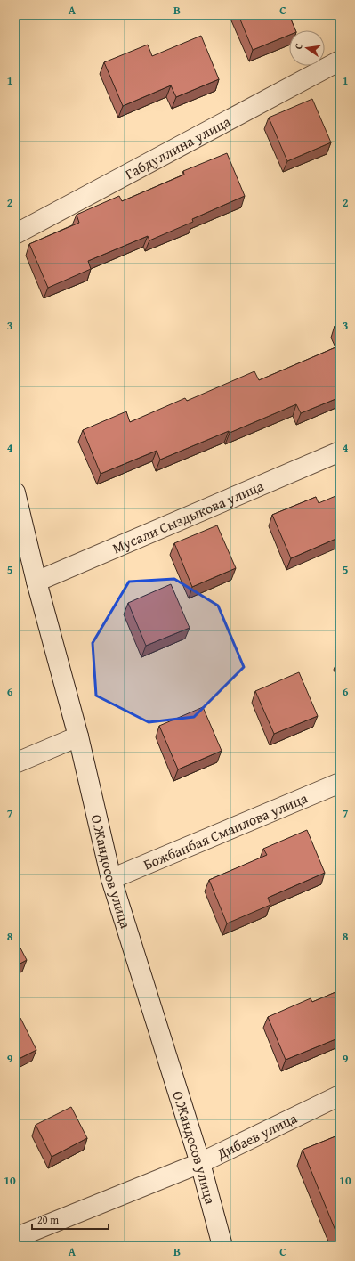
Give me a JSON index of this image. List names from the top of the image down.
{
  "streets": {
    "street": [
      "Габдуллина улица",
      "Мусали Сыздыкова улица",
      "Божбанбая Смаилова улица",
      "О.Жандосов улица",
      "Дибаев улица"
    ]
  },
  "crossings": [
    ["Мусали Сыздыкова улица", "О.Жандосов улица"],
    ["Божбанбая Смаилова улица", "О.Жандосов улица"],
    ["О.Жандосов улица", "Дибаев улица"]
  ],
  "scale_bar": "20 m",
  "north": "left",
  "grid": {
    "columns": ["A", "B", "C"],
    "rows": [
      "1",
      "2",
      "3",
      "4",
      "5",
      "6",
      "7",
      "8",
      "9",
      "10"
    ]
  }
}
